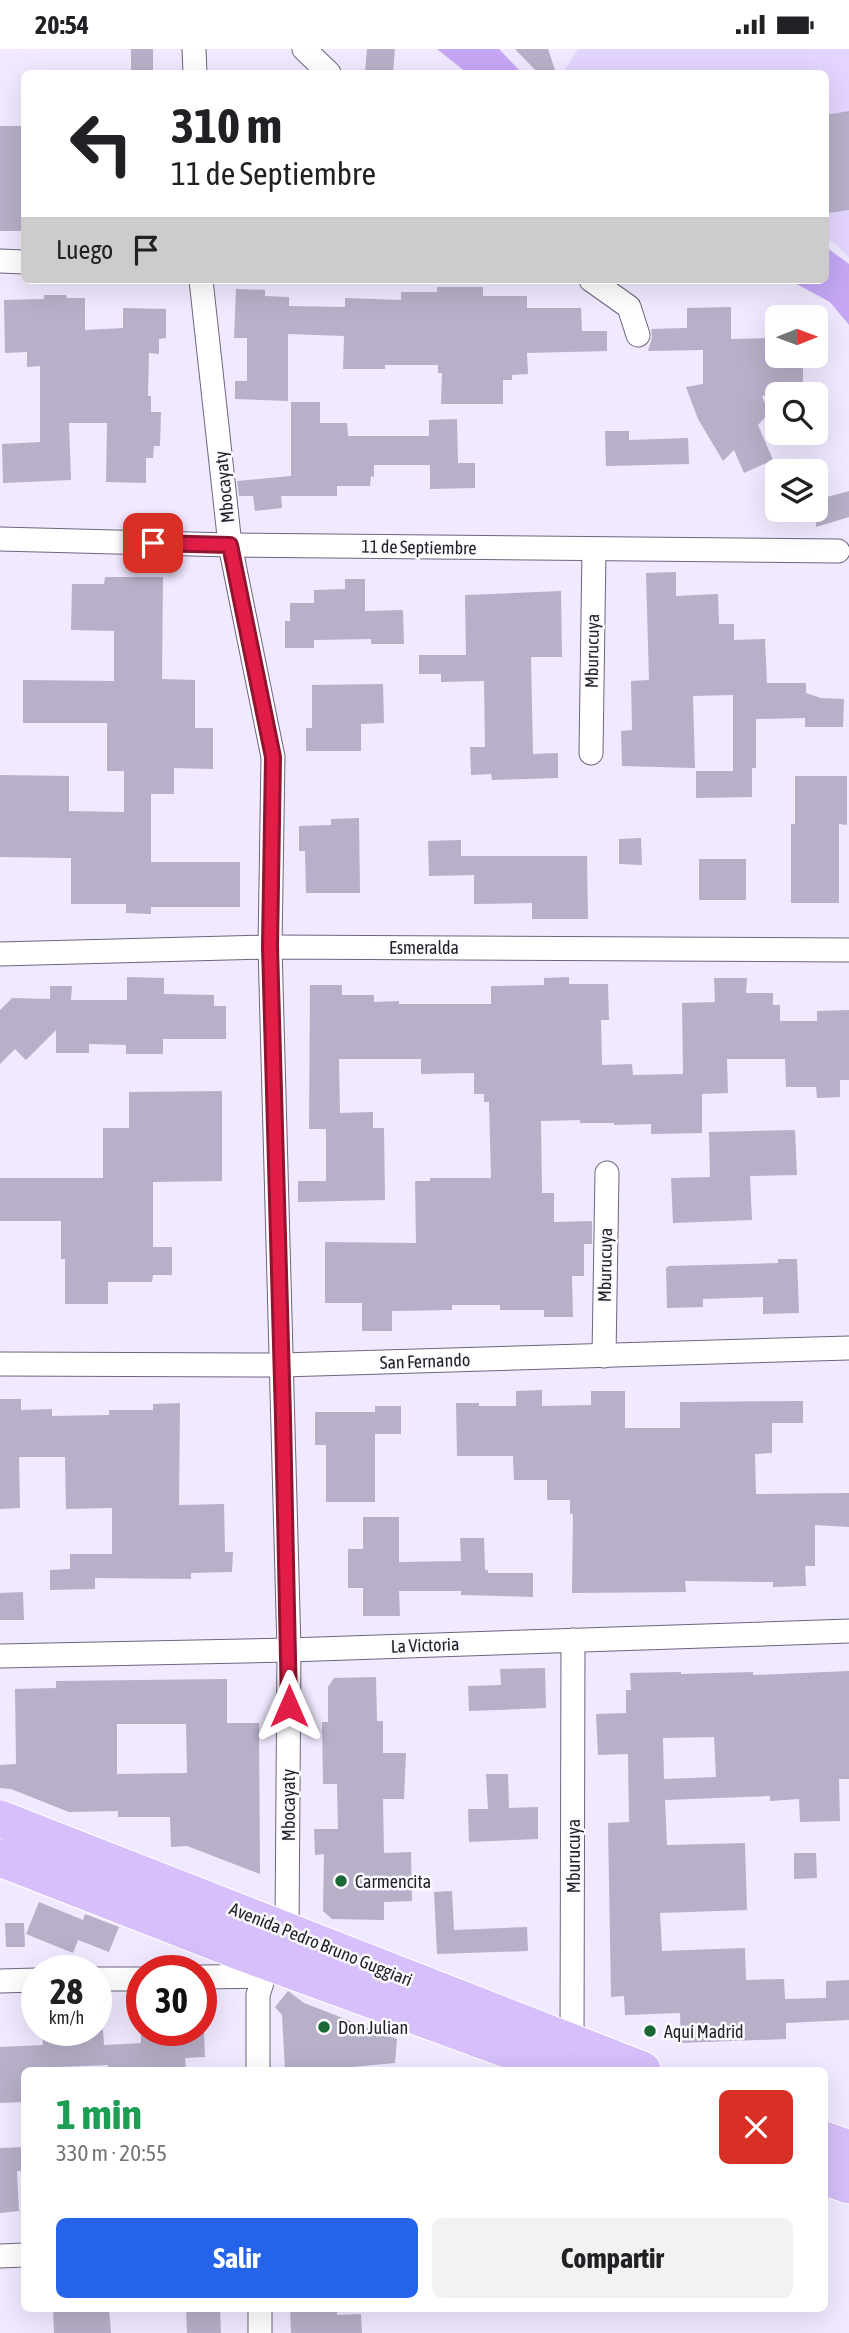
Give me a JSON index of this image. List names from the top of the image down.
{
  "streets": {
    "main road": ["Avenida Pedro Bruno Guggiari"],
    "street": [
      "Mbocayaty",
      "11 de Septiembre",
      "Mburucuya",
      "Esmeralda",
      "San Fernando",
      "La Victoria"
    ]
  },
  "crossings": [
    ["Mbocayaty", "11 de Septiembre"],
    ["Mbocayaty", "Esmeralda"],
    ["Mbocayaty", "San Fernando"],
    ["Mbocayaty", "La Victoria"],
    ["Mbocayaty", "Avenida Pedro Bruno Guggiari"],
    ["11 de Septiembre", "Mburucuya"],
    ["Mburucuya", "San Fernando"],
    ["Mburucuya", "La Victoria"],
    ["Mburucuya", "Avenida Pedro Bruno Guggiari"]
  ],
  "places": ["Carmencita", "Don Julian", "Aquí Madrid"],
  "north": "right",
  "page": {
    "status": "20:54",
    "turn": ["310 m", "11 de Septiembre"],
    "then": "Luego",
    "speed": "28 km/h",
    "limit": "30",
    "heading": ["1 min", "330 m · 20:55"],
    "buttons": ["Salir", "Compartir"]
  }
}
